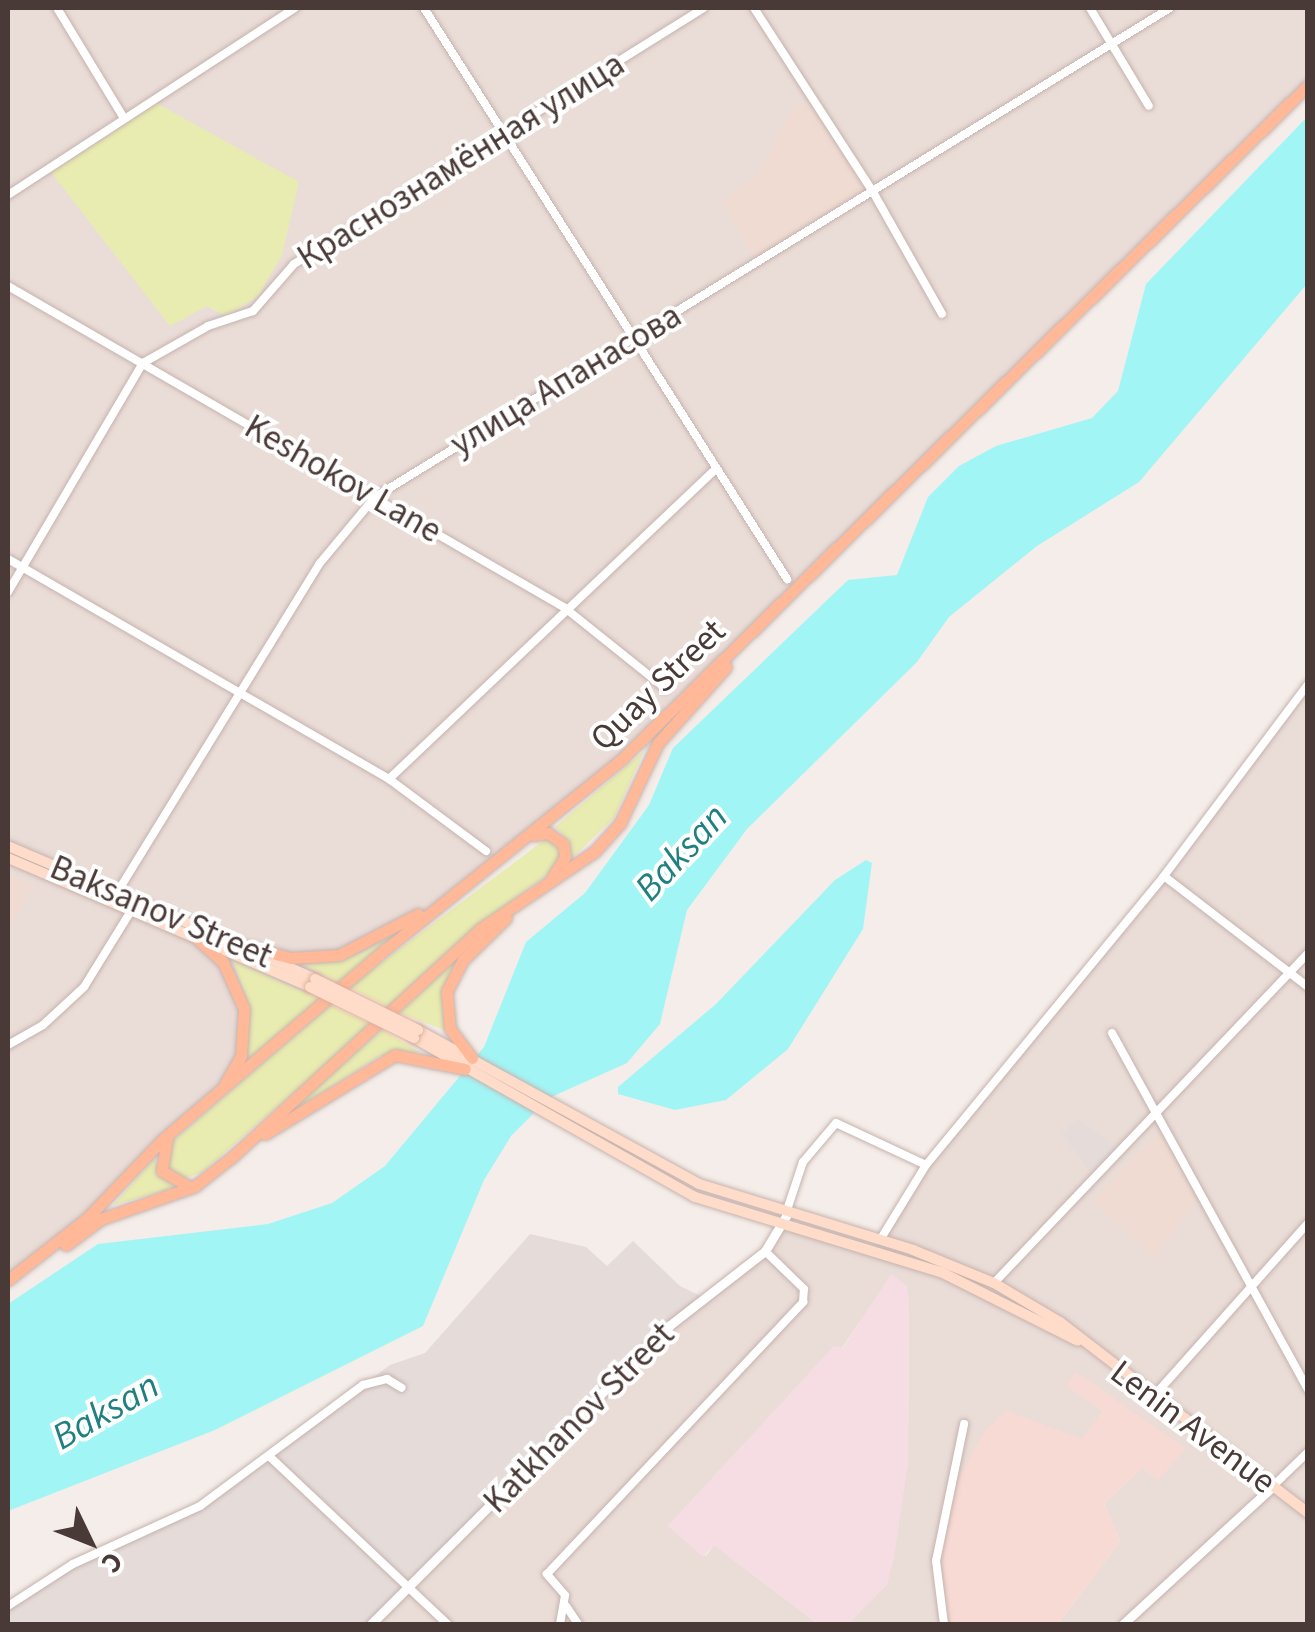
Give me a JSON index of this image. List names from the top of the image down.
{
  "streets": {
    "main road": ["Quay Street", "Baksanov Street", "Lenin Avenue"],
    "street": [
      "Краснознамённая улица",
      "улица Апанасова",
      "Keshokov Lane",
      "Katkhanov Street"
    ]
  },
  "crossings": [
    ["Краснознамённая улица", "Keshokov Lane"],
    ["улица Апанасова", "Keshokov Lane"],
    ["улица Апанасова", "Baksanov Street"],
    ["Katkhanov Street", "Lenin Avenue"]
  ],
  "water": ["Baksan"],
  "north": "bottom right"
}
